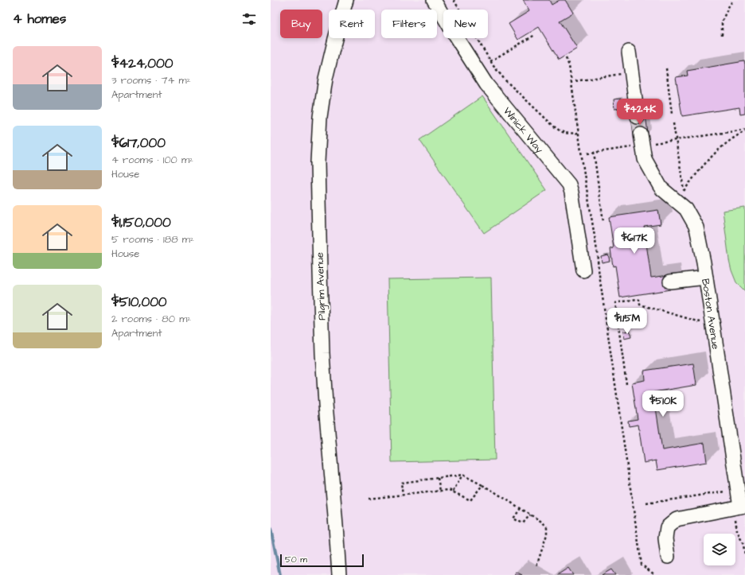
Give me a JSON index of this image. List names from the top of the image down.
{
  "streets": {
    "lane": ["Winick Way", "Pilgrim Avenue", "Boston Avenue"]
  },
  "scale_bar": "50 m",
  "page": {
    "heading": "4 homes",
    "chip": [
      "Buy",
      "Rent",
      "Filters",
      "New"
    ],
    "list": [
      {
        "name": "$424,000",
        "note": "3 rooms · 74 m² · Apartment"
      },
      {
        "name": "$617,000",
        "note": "4 rooms · 100 m² · House"
      },
      {
        "name": "$1,150,000",
        "note": "5 rooms · 188 m² · House"
      },
      {
        "name": "$510,000",
        "note": "2 rooms · 80 m² · Apartment"
      }
    ],
    "price": [
      "$424K",
      "$617K",
      "$1.15M",
      "$510K"
    ],
    "scale": "50 m"
  }
}
